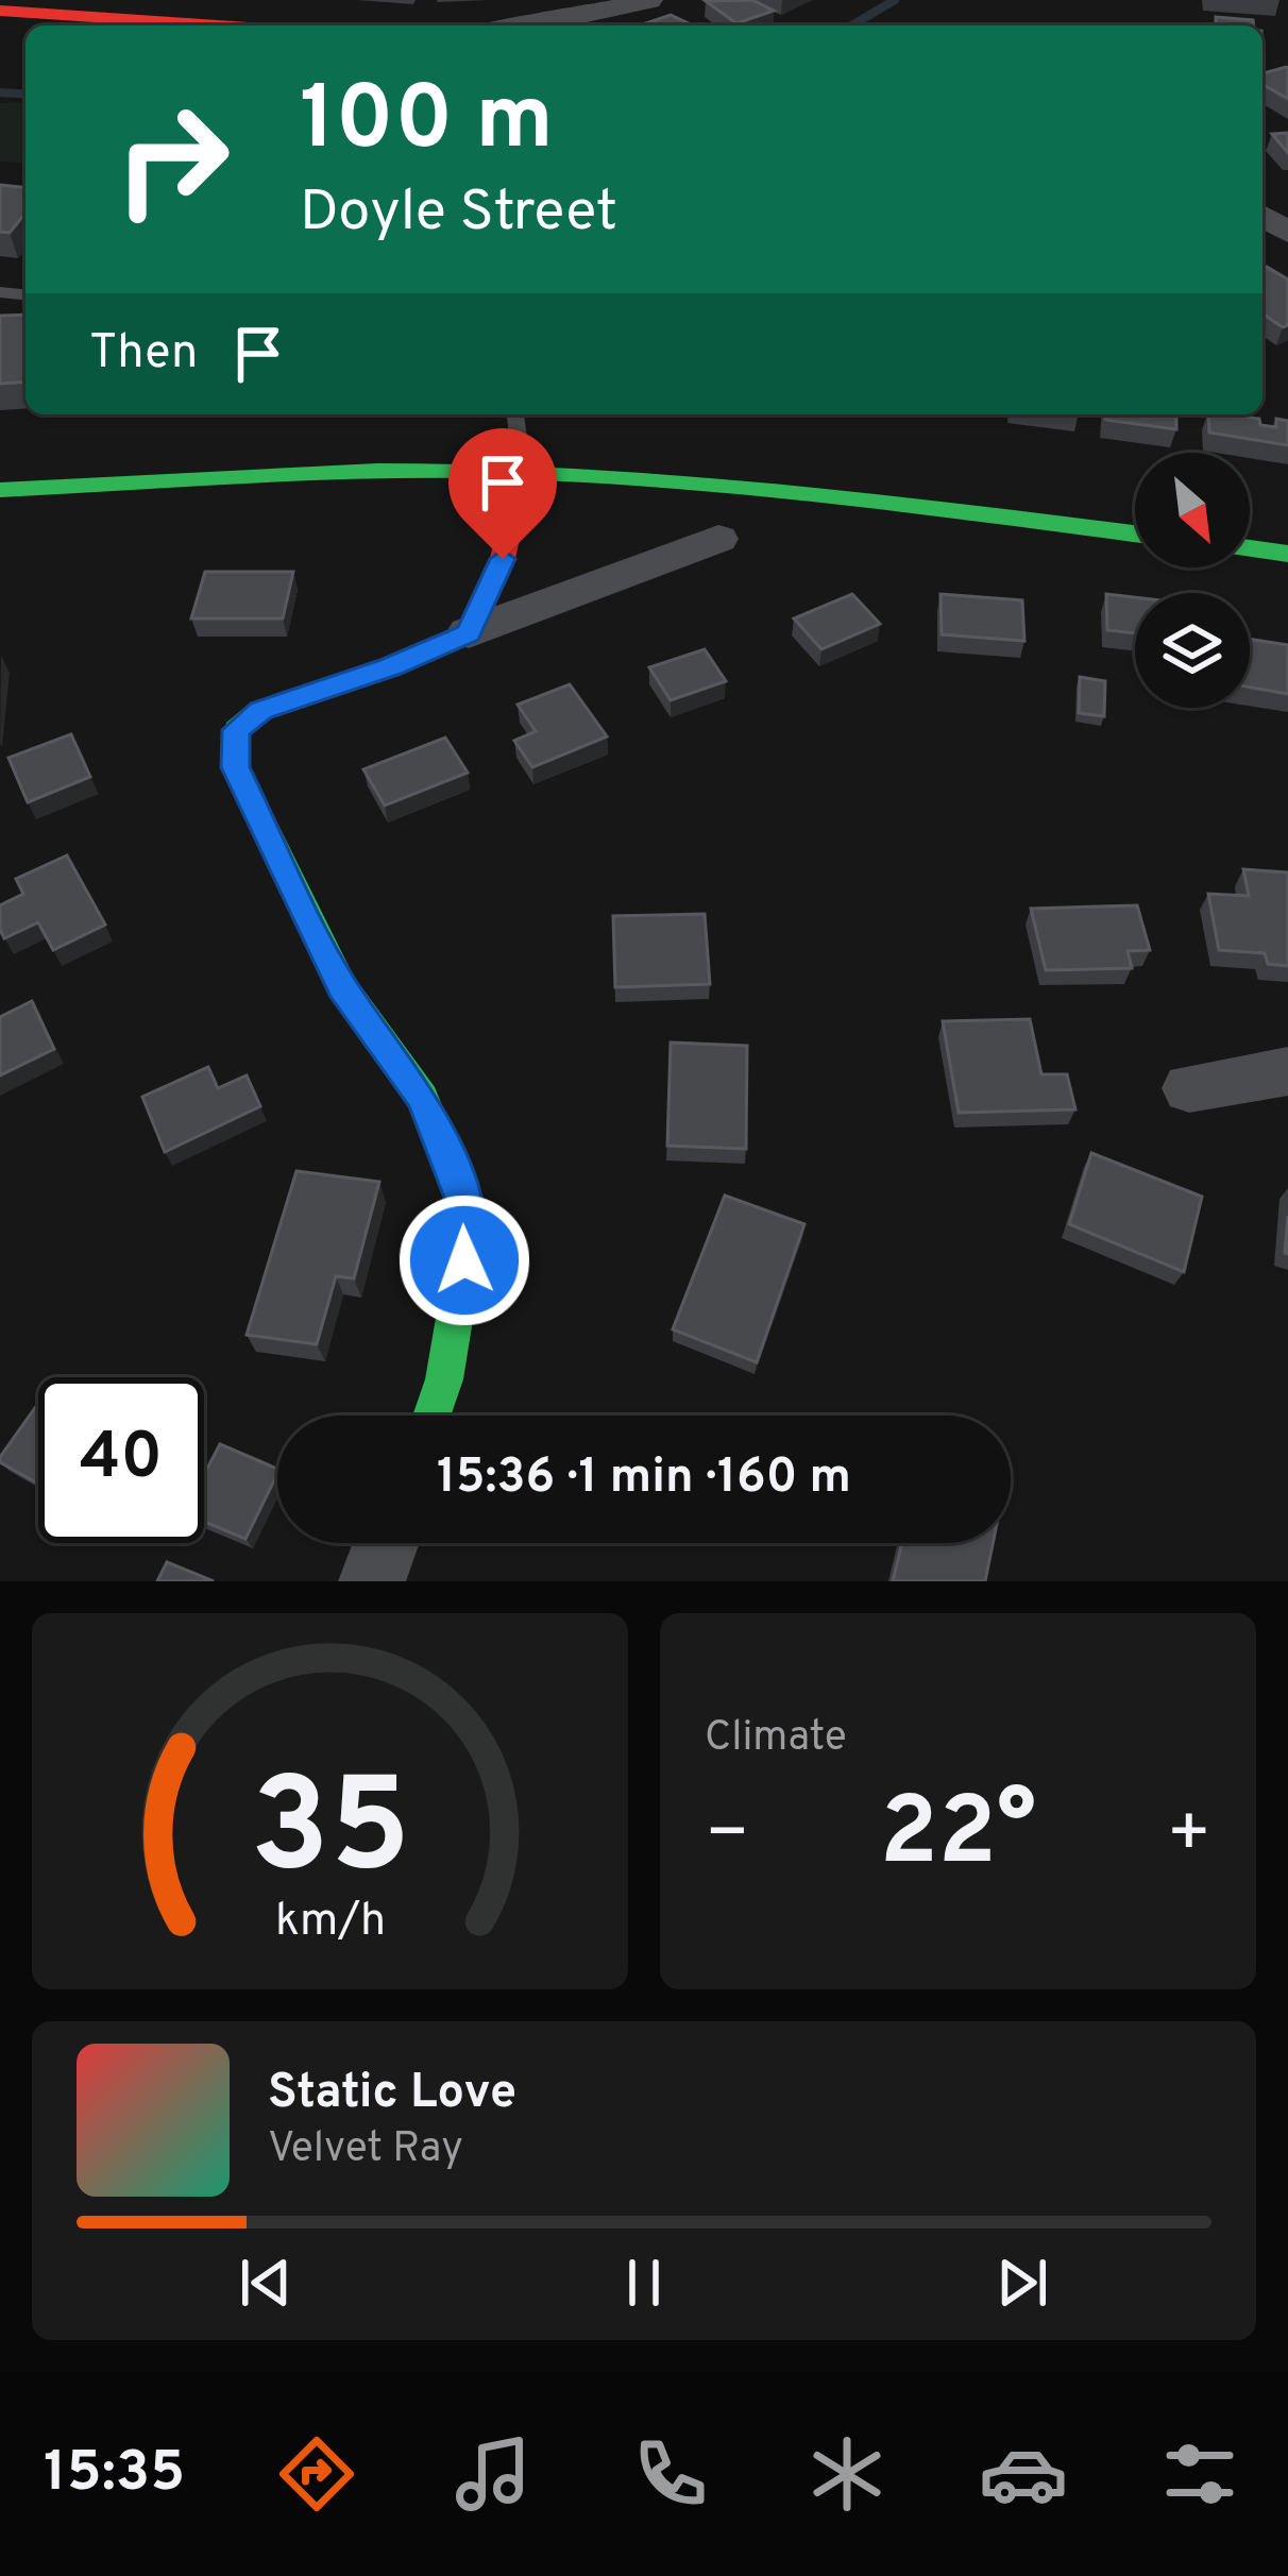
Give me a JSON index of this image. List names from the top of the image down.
{
  "north": "bottom right",
  "page": {
    "turn": ["100 m", "Doyle Street"],
    "then": "Then",
    "limit": "40",
    "trip": "15:36 · 1 min · 160 m",
    "tile": "Climate",
    "heat": ["−", "22°", "+"],
    "song": ["Static Love", "Velvet Ray"],
    "tabs": "15:35",
    "gauge": ["35", "km/h"]
  }
}
